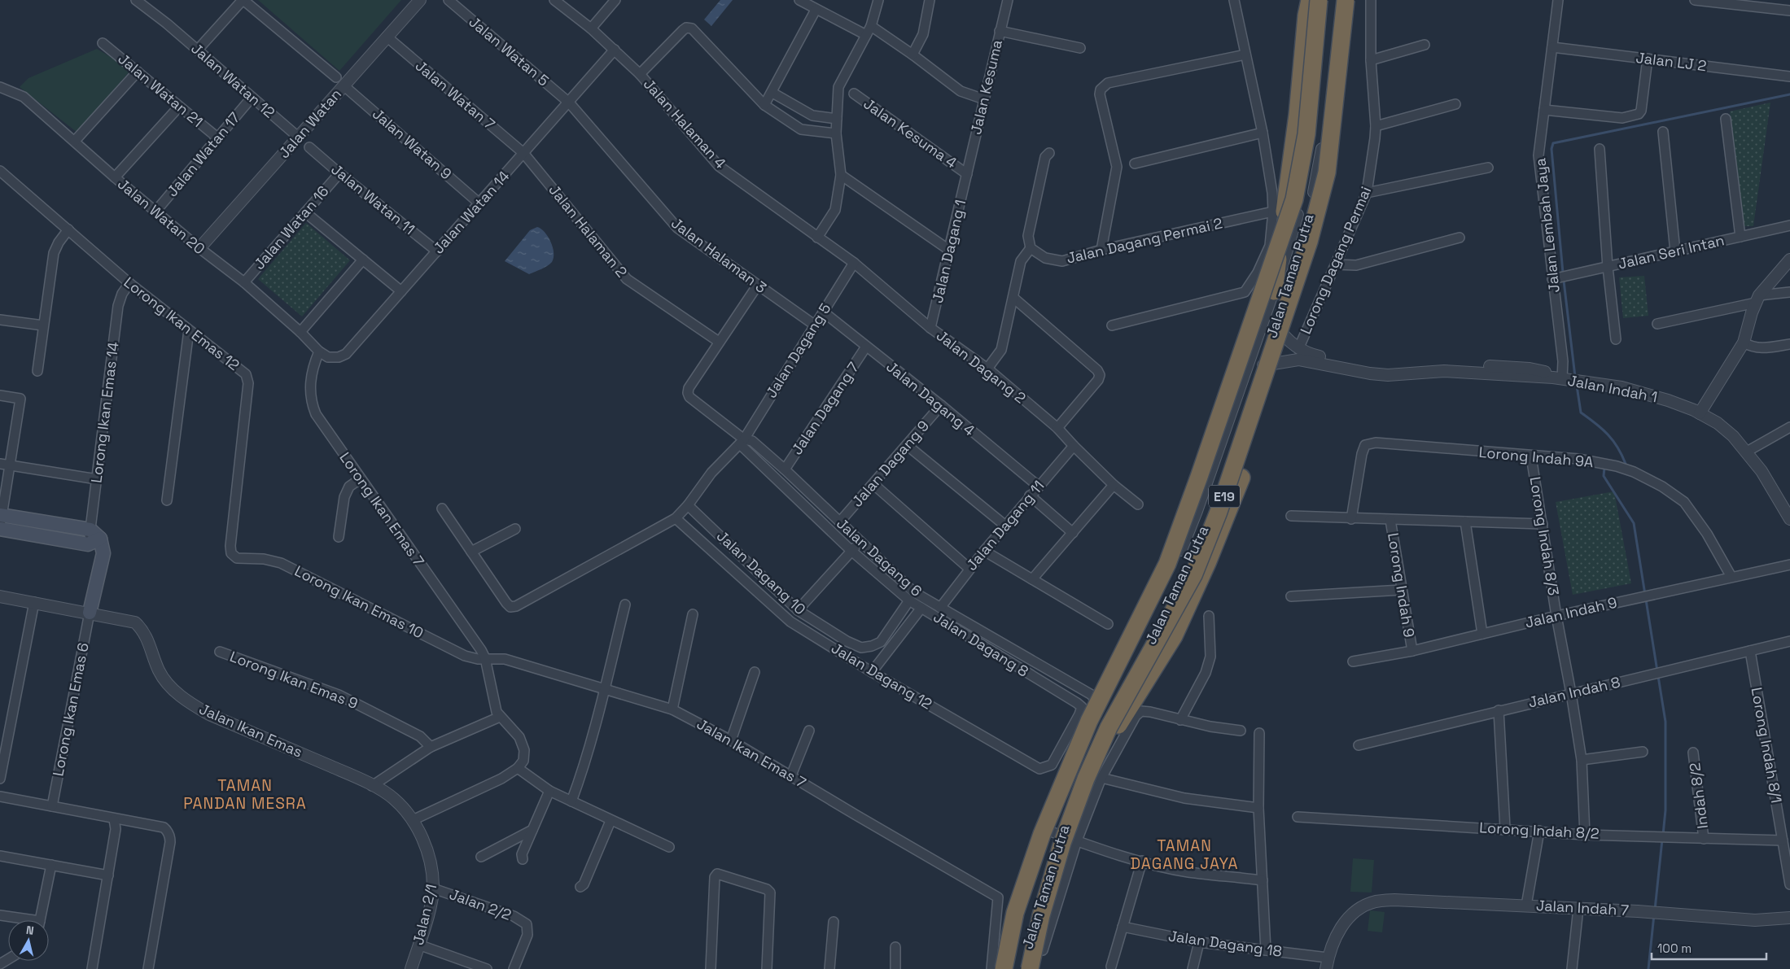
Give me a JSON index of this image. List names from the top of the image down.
{
  "streets": {
    "highway": ["E19"],
    "street": [
      "Jalan Watan 5",
      "Jalan LJ 2",
      "Jalan Watan 12",
      "Jalan Kesuma",
      "Jalan Watan 21",
      "Jalan Watan 7",
      "Jalan Watan",
      "Jalan Halaman 4",
      "Jalan Kesuma 4",
      "Jalan Watan 9",
      "Jalan Watan 17",
      "Jalan Watan 11",
      "Jalan Watan 14",
      "Jalan Watan 20",
      "Jalan Lembah Jaya",
      "Jalan Watan 16",
      "Jalan Halaman 2",
      "Jalan Dagang Permai 2",
      "Jalan Dagang 1",
      "Jalan Seri Intan",
      "Jalan Halaman 3",
      "Lorong Dagang Permai",
      "Jalan Taman Putra",
      "Lorong Ikan Emas 12",
      "Jalan Dagang 5",
      "Jalan Dagang 2",
      "Jalan Indah 1",
      "Jalan Dagang 4",
      "Jalan Dagang 7",
      "Lorong Ikan Emas 14",
      "Lorong Indah 9A",
      "Jalan Dagang 9",
      "Lorong Ikan Emas 7",
      "Jalan Dagang 11",
      "Lorong Indah 8/3",
      "Jalan Dagang 6",
      "Jalan Dagang 10",
      "Lorong Indah 9",
      "Lorong Ikan Emas 10",
      "Jalan Indah 9",
      "Jalan Dagang 8",
      "Jalan Dagang 12",
      "Lorong Ikan Emas 9",
      "Jalan Indah 8",
      "Lorong Ikan Emas 6",
      "Jalan Ikan Emas",
      "Lorong Indah 8/1",
      "Jalan Ikan Emas 7",
      "Indah 8/2",
      "Lorong Indah 8/2",
      "Jalan 2/2",
      "Jalan Indah 7",
      "Jalan 2/1",
      "Jalan Dagang 18"
    ]
  },
  "crossings": [
    ["Jalan Watan 5", "Jalan Watan 14"],
    ["Jalan Watan 5", "Jalan Halaman 3"],
    ["Jalan LJ 2", "Jalan Lembah Jaya"],
    ["Jalan Watan 12", "Jalan Watan"],
    ["Jalan Watan 12", "Jalan Watan 17"],
    ["Jalan Kesuma", "Jalan Kesuma 4"],
    ["Jalan Kesuma", "Jalan Dagang 1"],
    ["Jalan Watan 21", "Jalan Watan 17"],
    ["Jalan Watan 7", "Jalan Watan"],
    ["Jalan Watan 7", "Jalan Watan 14"],
    ["Jalan Watan 7", "Jalan Halaman 2"],
    ["Jalan Watan", "Jalan Watan 9"],
    ["Jalan Watan", "Jalan Watan 20"],
    ["Jalan Halaman 4", "Jalan Watan 14"],
    ["Jalan Halaman 4", "Jalan Dagang 2"],
    ["Jalan Kesuma 4", "Jalan Dagang 1"],
    ["Jalan Watan 9", "Jalan Watan 14"],
    ["Jalan Watan 17", "Jalan Watan 20"],
    ["Jalan Watan 11", "Jalan Watan 14"],
    ["Jalan Watan 11", "Jalan Watan 16"],
    ["Jalan Watan 14", "Jalan Watan 20"],
    ["Jalan Watan 14", "Jalan Halaman 2"],
    ["Jalan Watan 14", "Jalan Halaman 3"],
    ["Jalan Watan 14", "Lorong Ikan Emas 7"],
    ["Jalan Watan 20", "Jalan Watan 16"],
    ["Jalan Watan 20", "Lorong Ikan Emas 7"],
    ["Jalan Lembah Jaya", "Jalan Seri Intan"],
    ["Jalan Lembah Jaya", "Jalan Indah 1"],
    ["Jalan Dagang 1", "Jalan Dagang 2"],
    ["Jalan Halaman 3", "Jalan Dagang 5"],
    ["Lorong Dagang Permai", "Jalan Indah 1"],
    ["Jalan Taman Putra", "Jalan Indah 1"],
    ["Jalan Taman Putra", "E19"],
    ["Lorong Ikan Emas 12", "Lorong Ikan Emas 14"],
    ["Lorong Ikan Emas 12", "Lorong Ikan Emas 10"],
    ["Jalan Dagang 5", "Jalan Dagang 2"],
    ["Jalan Dagang 5", "Jalan Dagang 4"],
    ["Jalan Dagang 5", "Jalan Dagang 6"],
    ["Jalan Dagang 5", "Jalan Dagang 8"],
    ["Jalan Dagang 2", "Jalan Dagang 11"],
    ["Jalan Dagang 4", "Jalan Dagang 7"],
    ["Jalan Dagang 4", "Jalan Dagang 9"],
    ["Jalan Dagang 4", "Jalan Dagang 11"],
    ["Jalan Dagang 7", "Jalan Dagang 6"],
    ["Lorong Indah 9A", "Lorong Indah 8/3"],
    ["Lorong Indah 9A", "Lorong Indah 9"],
    ["Lorong Indah 9A", "Jalan Indah 9"],
    ["Jalan Dagang 9", "Jalan Dagang 6"],
    ["Lorong Ikan Emas 7", "Lorong Ikan Emas 10"],
    ["Lorong Ikan Emas 7", "Jalan Ikan Emas 7"],
    ["Jalan Dagang 11", "Jalan Dagang 6"],
    ["Lorong Indah 8/3", "Lorong Indah 9"],
    ["Lorong Indah 8/3", "Jalan Indah 9"],
    ["Lorong Indah 8/3", "Jalan Indah 8"],
    ["Lorong Indah 8/3", "Lorong Indah 8/2"],
    ["Jalan Dagang 6", "Jalan Dagang 8"],
    ["Jalan Dagang 10", "Jalan Dagang 8"],
    ["Lorong Indah 9", "Jalan Indah 9"],
    ["Lorong Ikan Emas 10", "Jalan Ikan Emas 7"],
    ["Jalan Dagang 8", "Jalan Dagang 12"],
    ["Jalan Indah 8", "Lorong Indah 8/1"],
    ["Lorong Ikan Emas 6", "Jalan Ikan Emas"],
    ["Jalan Ikan Emas", "Jalan 2/1"],
    ["Lorong Indah 8/1", "Lorong Indah 8/2"],
    ["Indah 8/2", "Lorong Indah 8/2"],
    ["Jalan 2/2", "Jalan 2/1"],
    ["Jalan Indah 7", "Jalan Dagang 18"]
  ],
  "districts": ["TAMAN PANDAN MESRA", "TAMAN DAGANG JAYA"],
  "scale_bar": "100 m",
  "north": "top"
}
